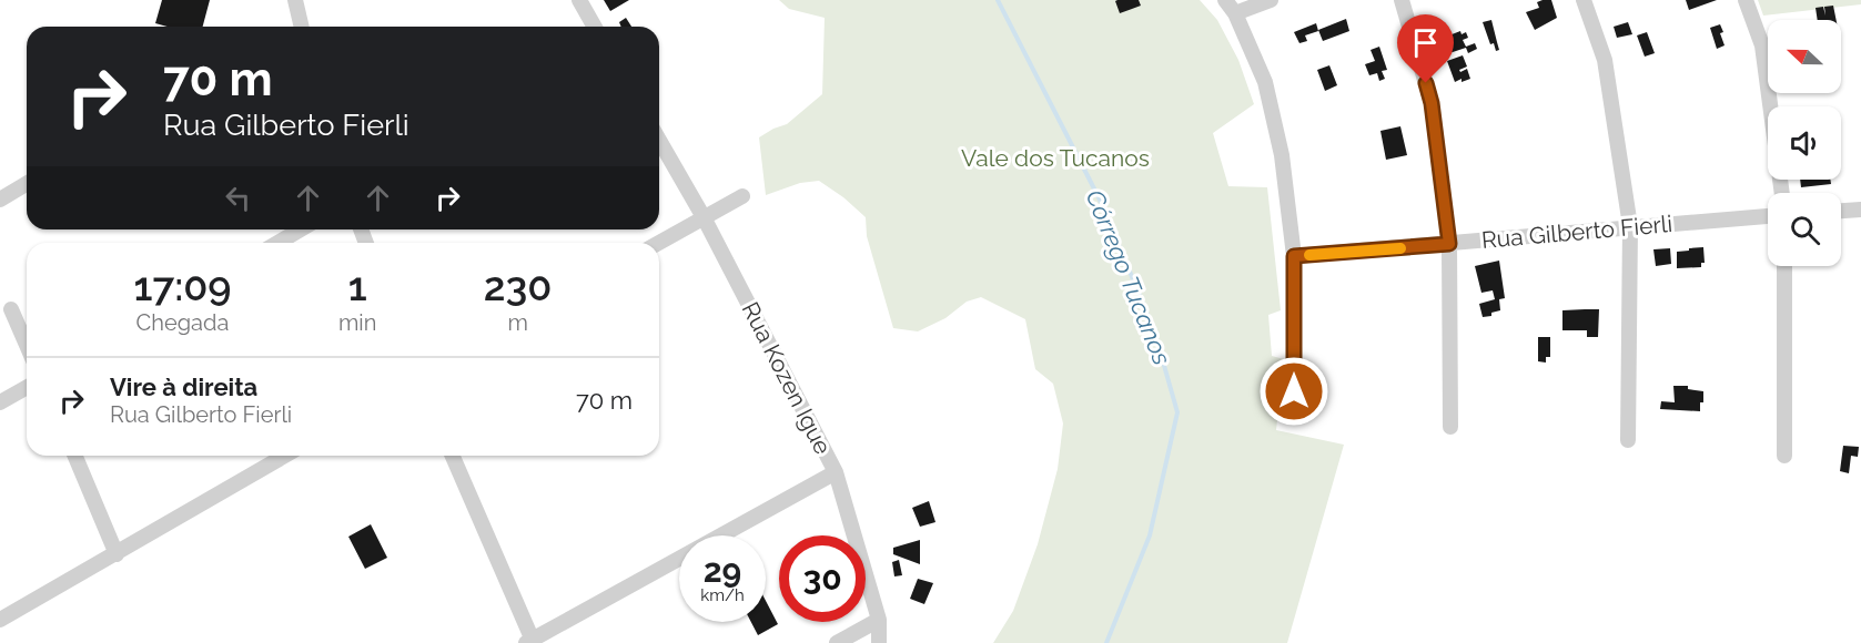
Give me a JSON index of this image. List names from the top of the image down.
{
  "streets": {
    "street": ["Rua Gilberto Fierli", "Rua Kozen Igue"]
  },
  "water": ["Córrego Tucanos"],
  "parks": ["Vale dos Tucanos"],
  "north": "left",
  "page": {
    "turn": ["70 m", "Rua Gilberto Fierli"],
    "eta": [
      "17:09",
      "Chegada",
      "1",
      "min",
      "230",
      "m"
    ],
    "list": [
      {
        "name": "Vire à direita",
        "note": "Rua Gilberto Fierli",
        "value": "70 m"
      }
    ],
    "speed": "29 km/h",
    "limit": "30"
  }
}
